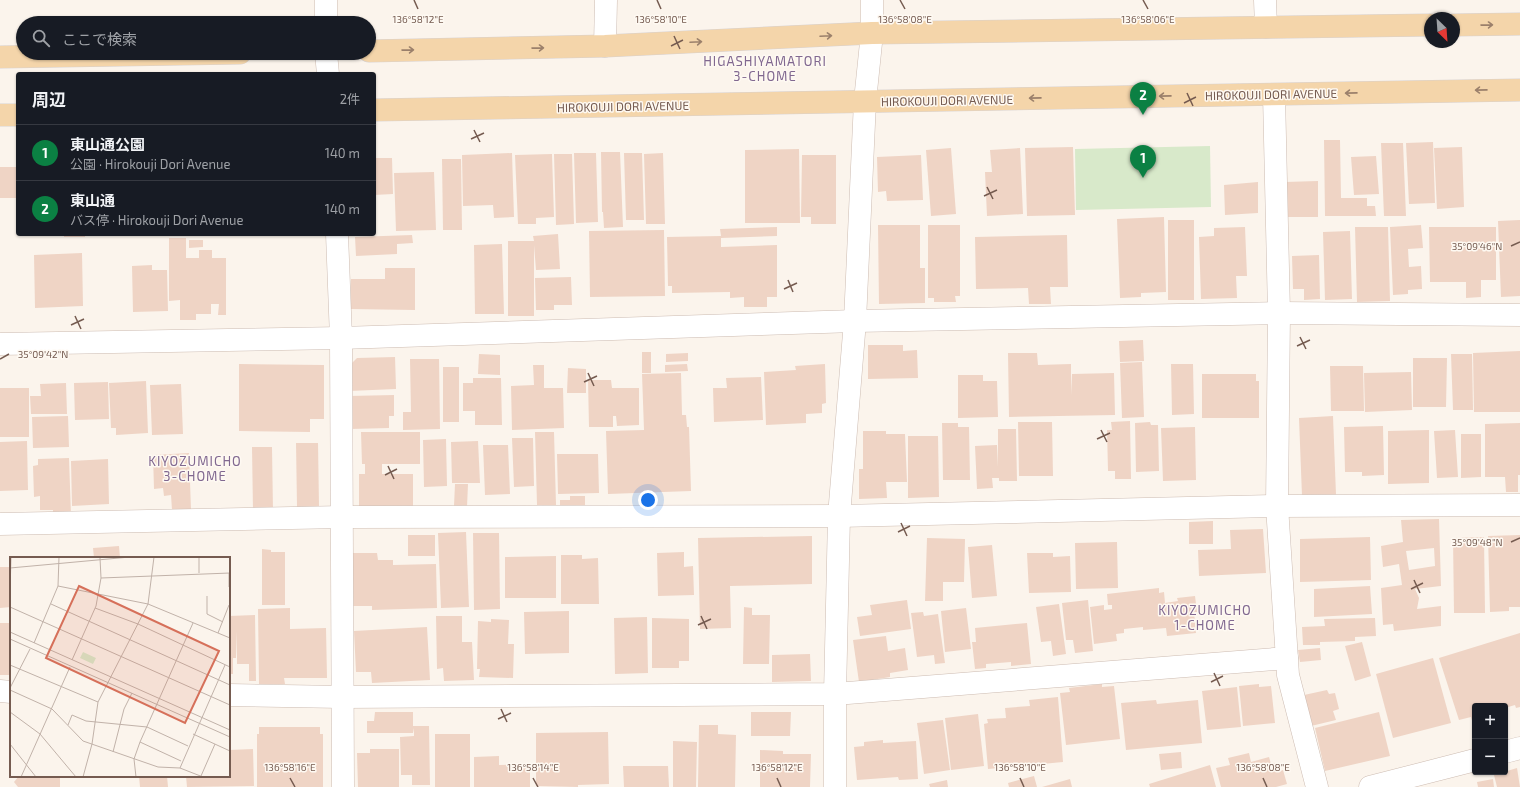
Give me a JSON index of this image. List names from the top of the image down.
{
  "streets": {
    "main road": ["HIROKOUJI DORI AVENUE"]
  },
  "districts": ["HIGASHIYAMATORI 3-CHOME", "KIYOZUMICHO 3-CHOME", "KIYOZUMICHO 1-CHOME"],
  "north": "bottom right",
  "page": {
    "search": "ここで検索",
    "heading": ["周辺", "2件"],
    "pins": ["2", "1"],
    "list": [
      {
        "mark": "1",
        "name": "東山通公園",
        "note": "公園 · Hirokouji Dori Avenue",
        "value": "140 m"
      },
      {
        "mark": "2",
        "name": "東山通",
        "note": "バス停 · Hirokouji Dori Avenue",
        "value": "140 m"
      }
    ],
    "map_buttons": ["+", "−"]
  },
  "coordinates": [
    "136°58'12\"E",
    "136°58'10\"E",
    "136°58'08\"E",
    "136°58'06\"E",
    "35°09'46\"N",
    "35°09'42\"N",
    "35°09'48\"N",
    "136°58'16\"E",
    "136°58'14\"E"
  ]
}
